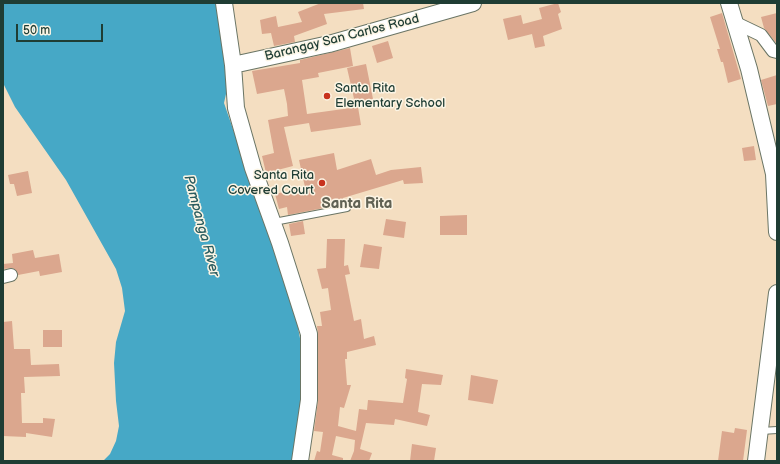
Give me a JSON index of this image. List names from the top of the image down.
{
  "streets": {
    "street": ["Barangay San Carlos Road"]
  },
  "districts": ["Santa Rita"],
  "water": ["Pampanga River"],
  "places": ["Santa Rita Elementary School", "Santa Rita Covered Court"],
  "scale_bar": "50 m"
}
